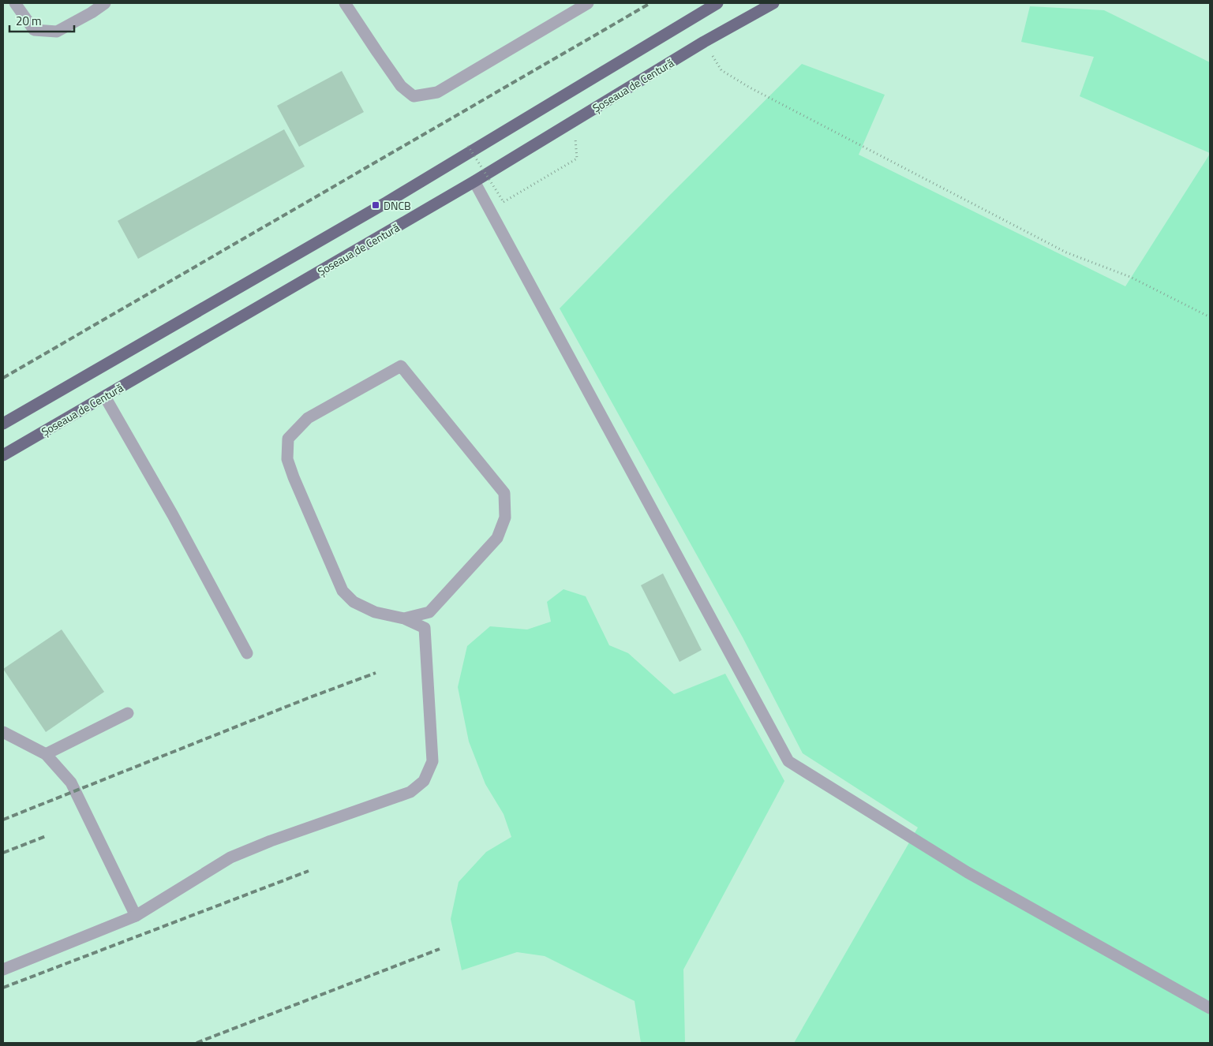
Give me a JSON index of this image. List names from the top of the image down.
{
  "streets": {
    "main road": ["Șoseaua de Centură"]
  },
  "places": {
    "transit": ["DNCB"]
  },
  "scale_bar": "20 m"
}
